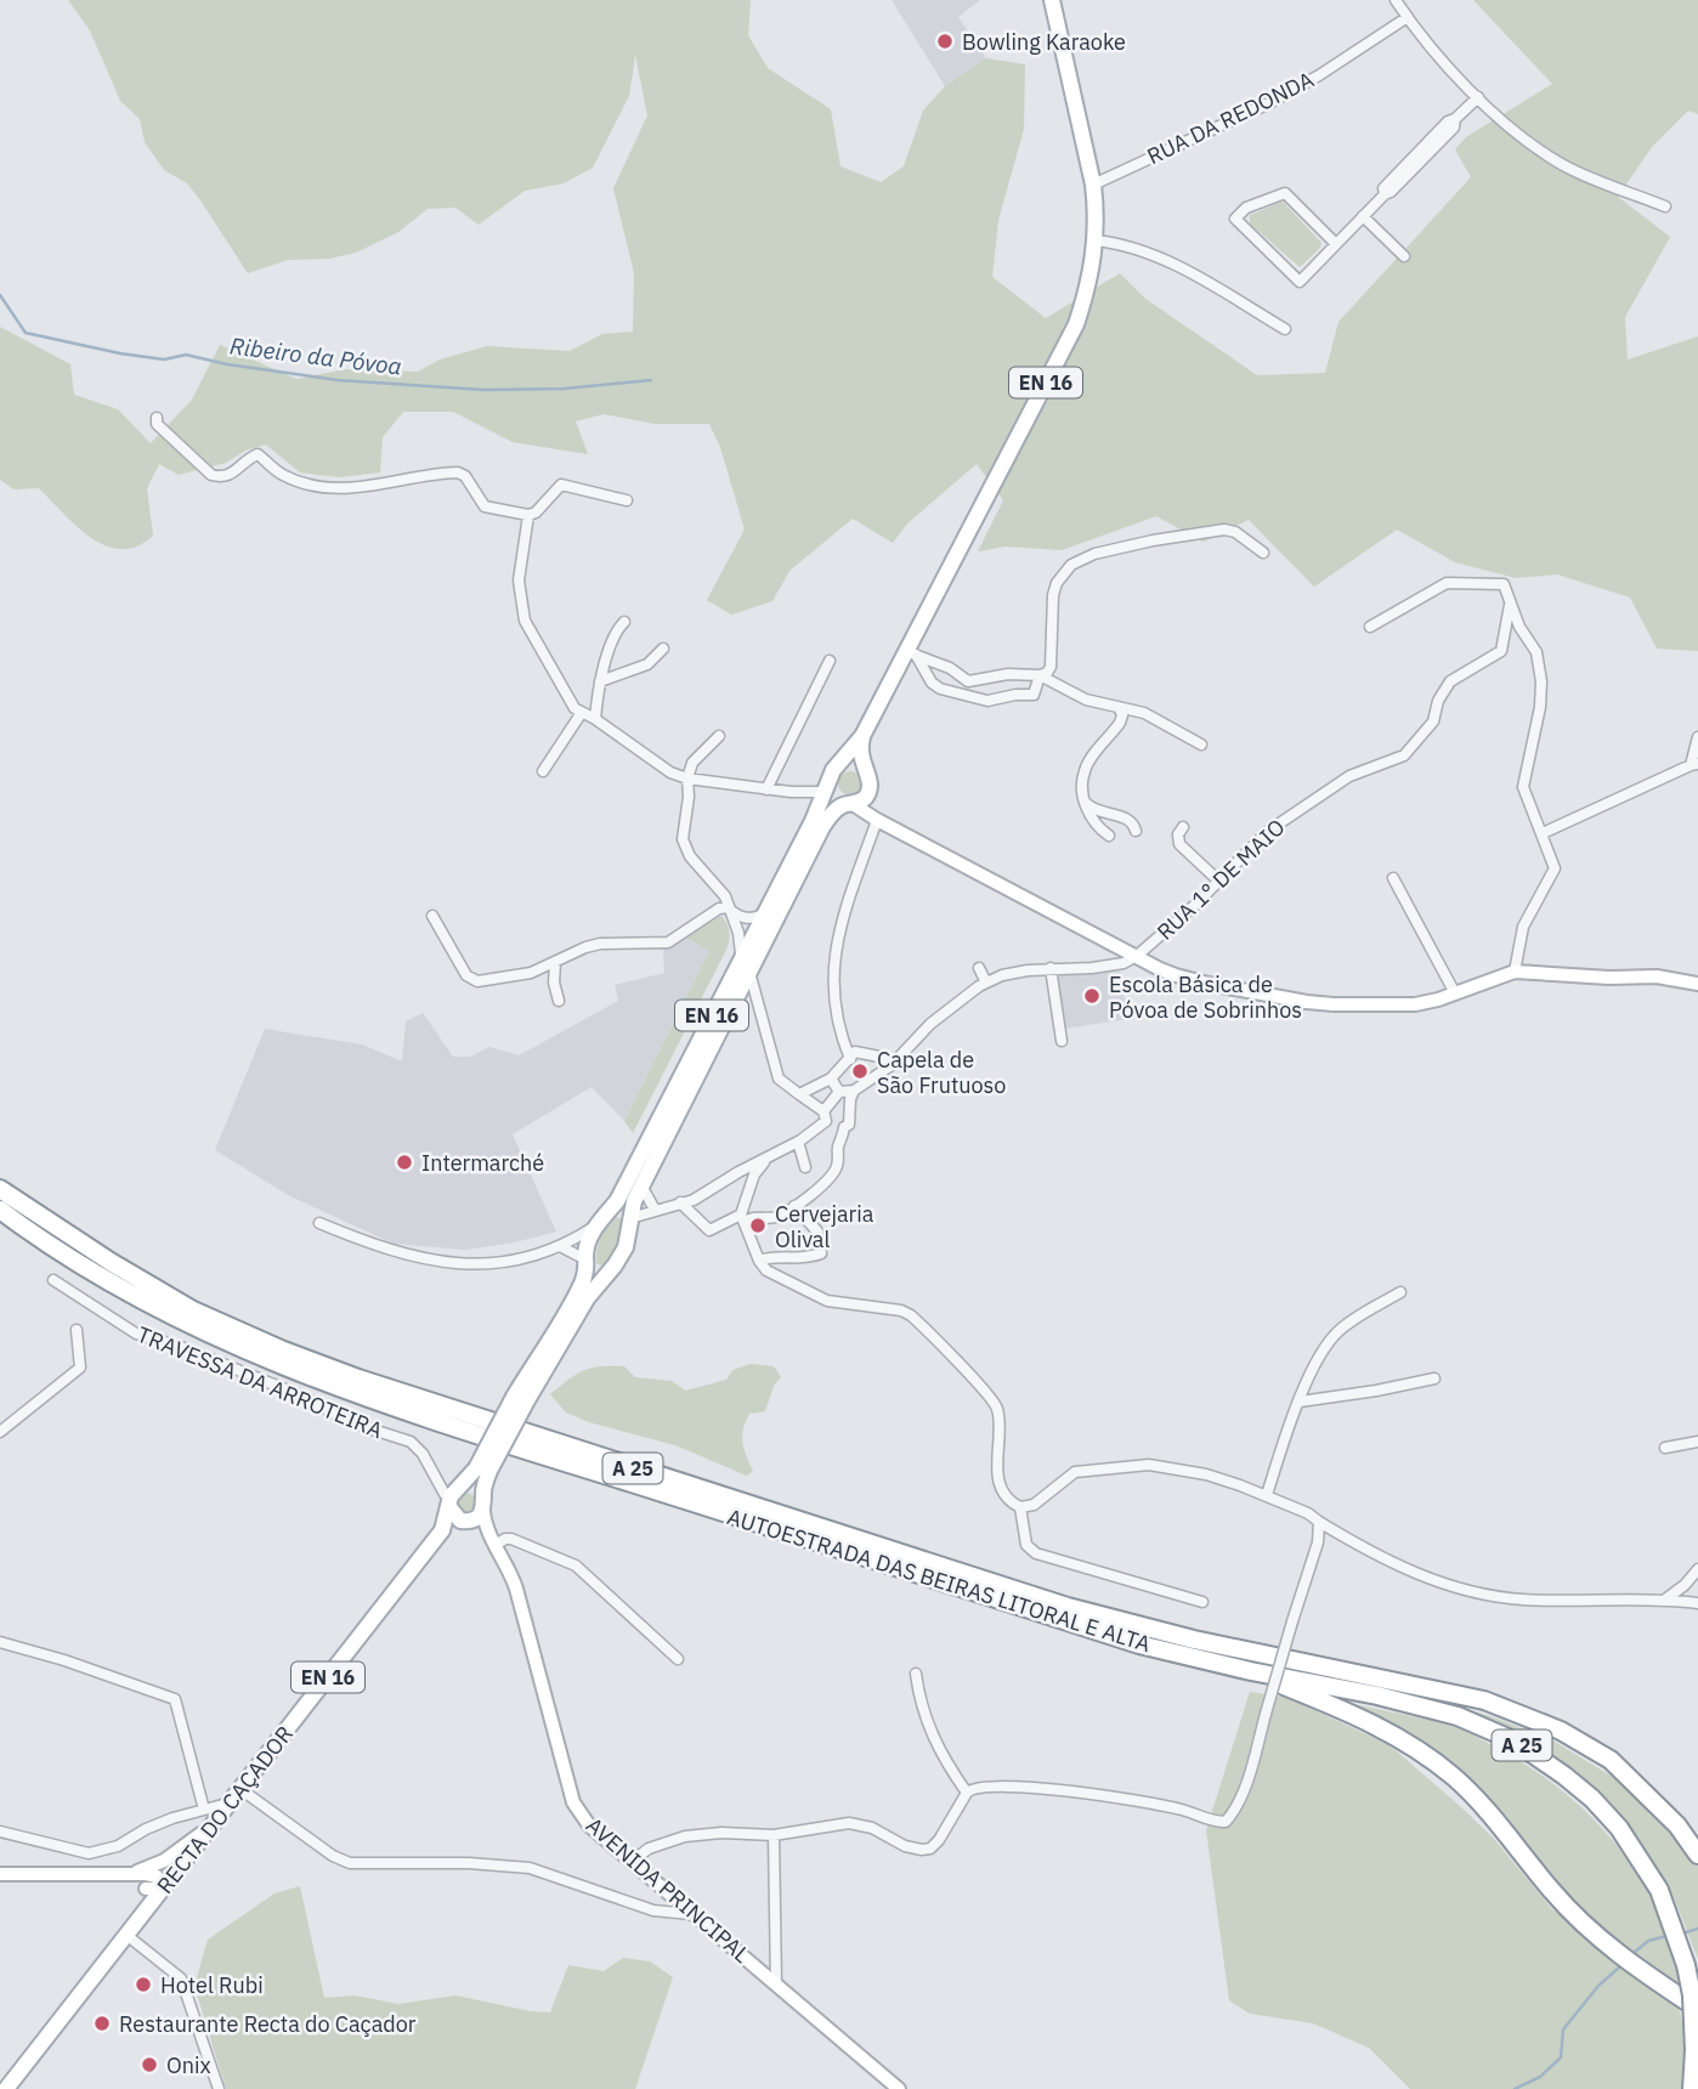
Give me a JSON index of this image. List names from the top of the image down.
{
  "streets": {
    "highway": ["A 25", "AUTOESTRADA DAS BEIRAS LITORAL E ALTA"],
    "main road": ["EN 16", "RECTA DO CAÇADOR"],
    "street": [
      "RUA DA REDONDA",
      "RUA 1° DE MAIO",
      "TRAVESSA DA ARROTEIRA",
      "AVENIDA PRINCIPAL"
    ]
  },
  "crossings": [
    ["RUA DA REDONDA", "EN 16"],
    ["EN 16", "TRAVESSA DA ARROTEIRA"],
    ["EN 16", "RECTA DO CAÇADOR"],
    ["EN 16", "AVENIDA PRINCIPAL"],
    ["TRAVESSA DA ARROTEIRA", "RECTA DO CAÇADOR"]
  ],
  "water": ["Ribeiro da Póvoa"],
  "places": [
    "Bowling Karaoke",
    "Escola Básica de Póvoa de Sobrinhos",
    "Capela de São Frutuoso",
    "Intermarché",
    "Cervejaria Olival",
    "Hotel Rubi",
    "Restaurante Recta do Caçador",
    "Onix"
  ]
}
